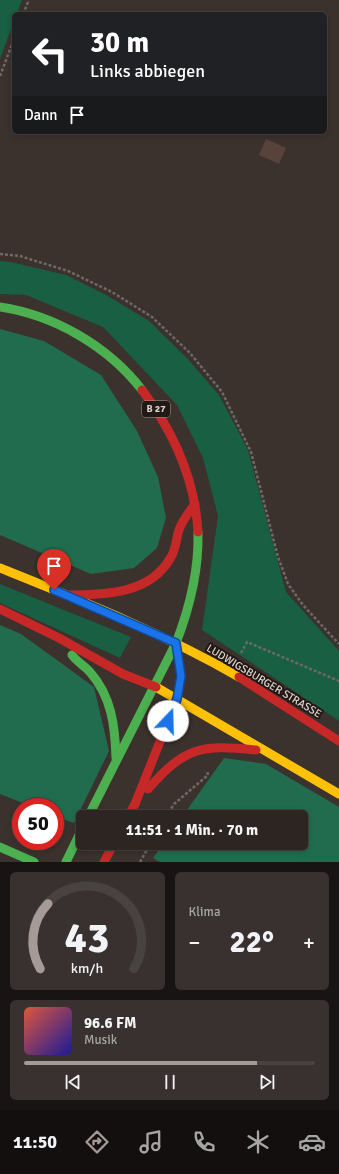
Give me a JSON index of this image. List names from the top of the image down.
{
  "streets": {
    "main road": ["B 27", "LUDWIGSBURGER STRASSE"]
  },
  "crossings": [
    ["B 27", "LUDWIGSBURGER STRASSE"]
  ],
  "page": {
    "turn": ["30 m", "Links abbiegen"],
    "then": "Dann",
    "limit": "50",
    "trip": "11:51 · 1 Min. · 70 m",
    "tile": "Klima",
    "heat": ["−", "22°", "+"],
    "song": ["96.6 FM", "Musik"],
    "tabs": "11:50",
    "gauge": ["43", "km/h"]
  }
}
